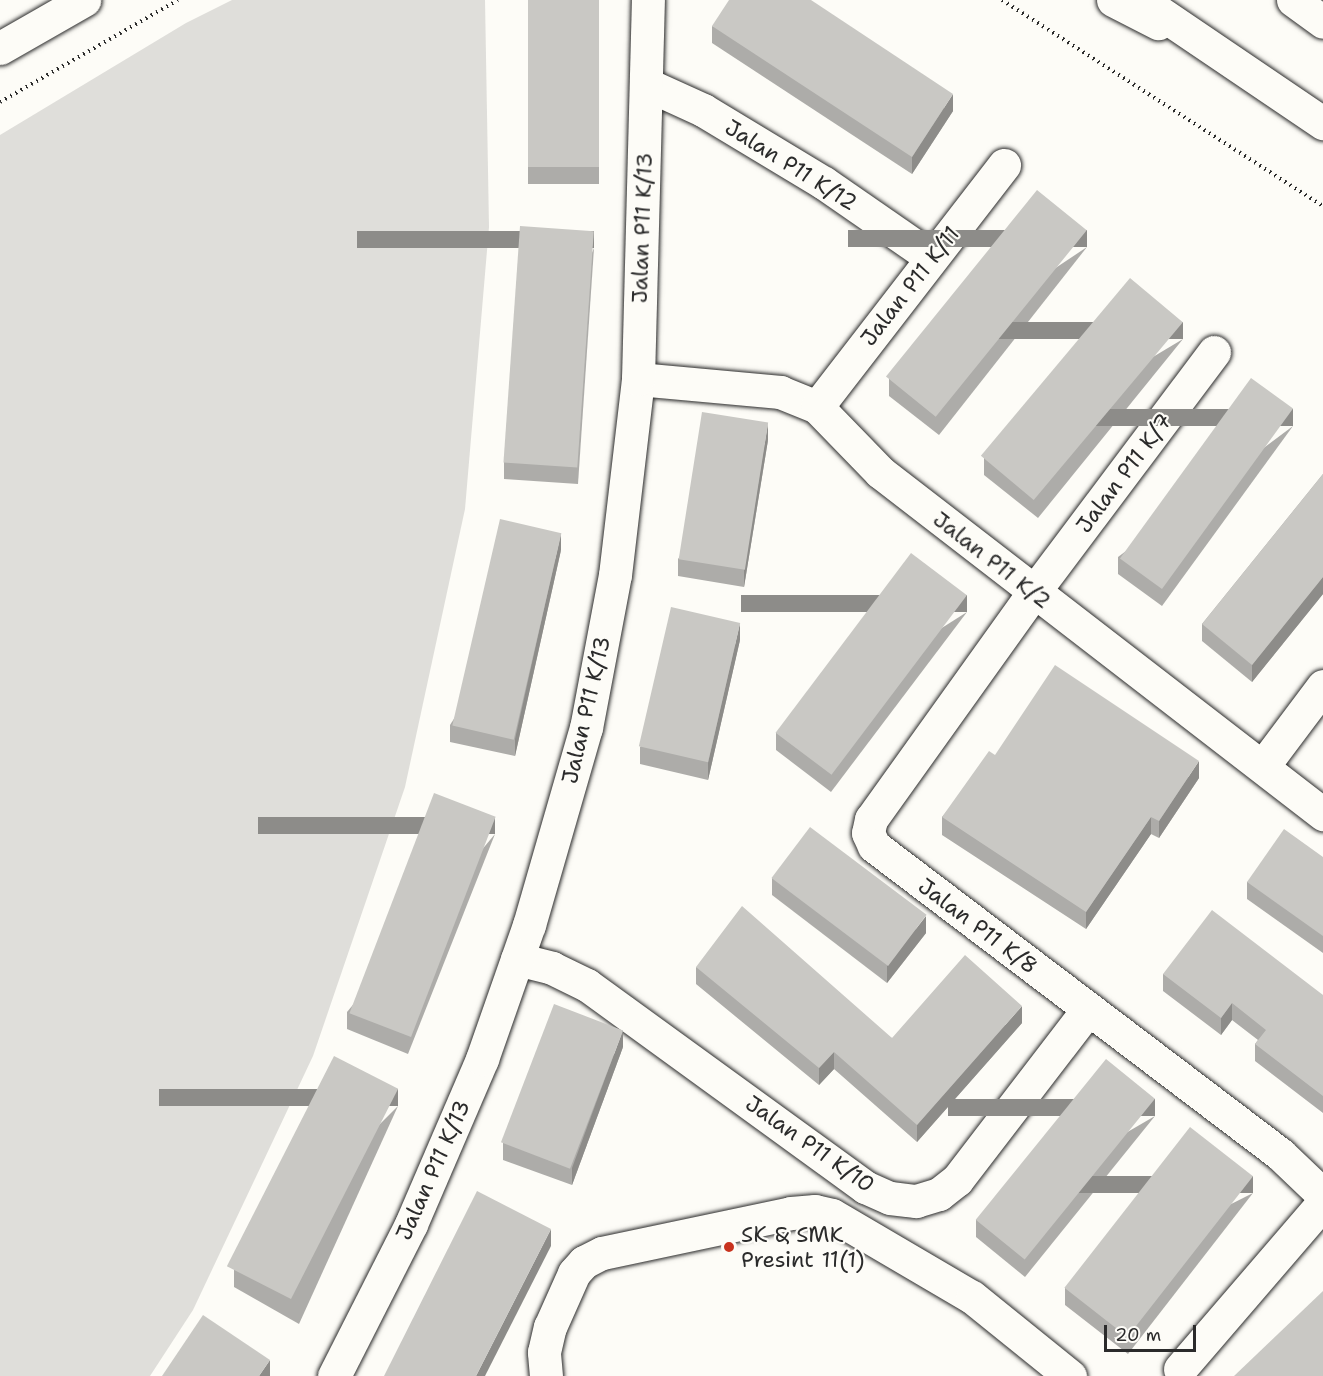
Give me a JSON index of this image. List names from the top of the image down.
{
  "streets": {
    "street": [
      "Jalan P11 K/12",
      "Jalan P11 K/13",
      "Jalan P11 K/11",
      "Jalan P11 K/7",
      "Jalan P11 K/2",
      "Jalan P11 K/8",
      "Jalan P11 K/10"
    ]
  },
  "crossings": [
    ["Jalan P11 K/12", "Jalan P11 K/13"],
    ["Jalan P11 K/12", "Jalan P11 K/11"],
    ["Jalan P11 K/13", "Jalan P11 K/2"],
    ["Jalan P11 K/13", "Jalan P11 K/10"],
    ["Jalan P11 K/11", "Jalan P11 K/2"],
    ["Jalan P11 K/7", "Jalan P11 K/2"],
    ["Jalan P11 K/7", "Jalan P11 K/8"],
    ["Jalan P11 K/2", "Jalan P11 K/8"],
    ["Jalan P11 K/8", "Jalan P11 K/10"]
  ],
  "places": ["SK & SMK Presint 11(1)"],
  "scale_bar": "20 m"
}
